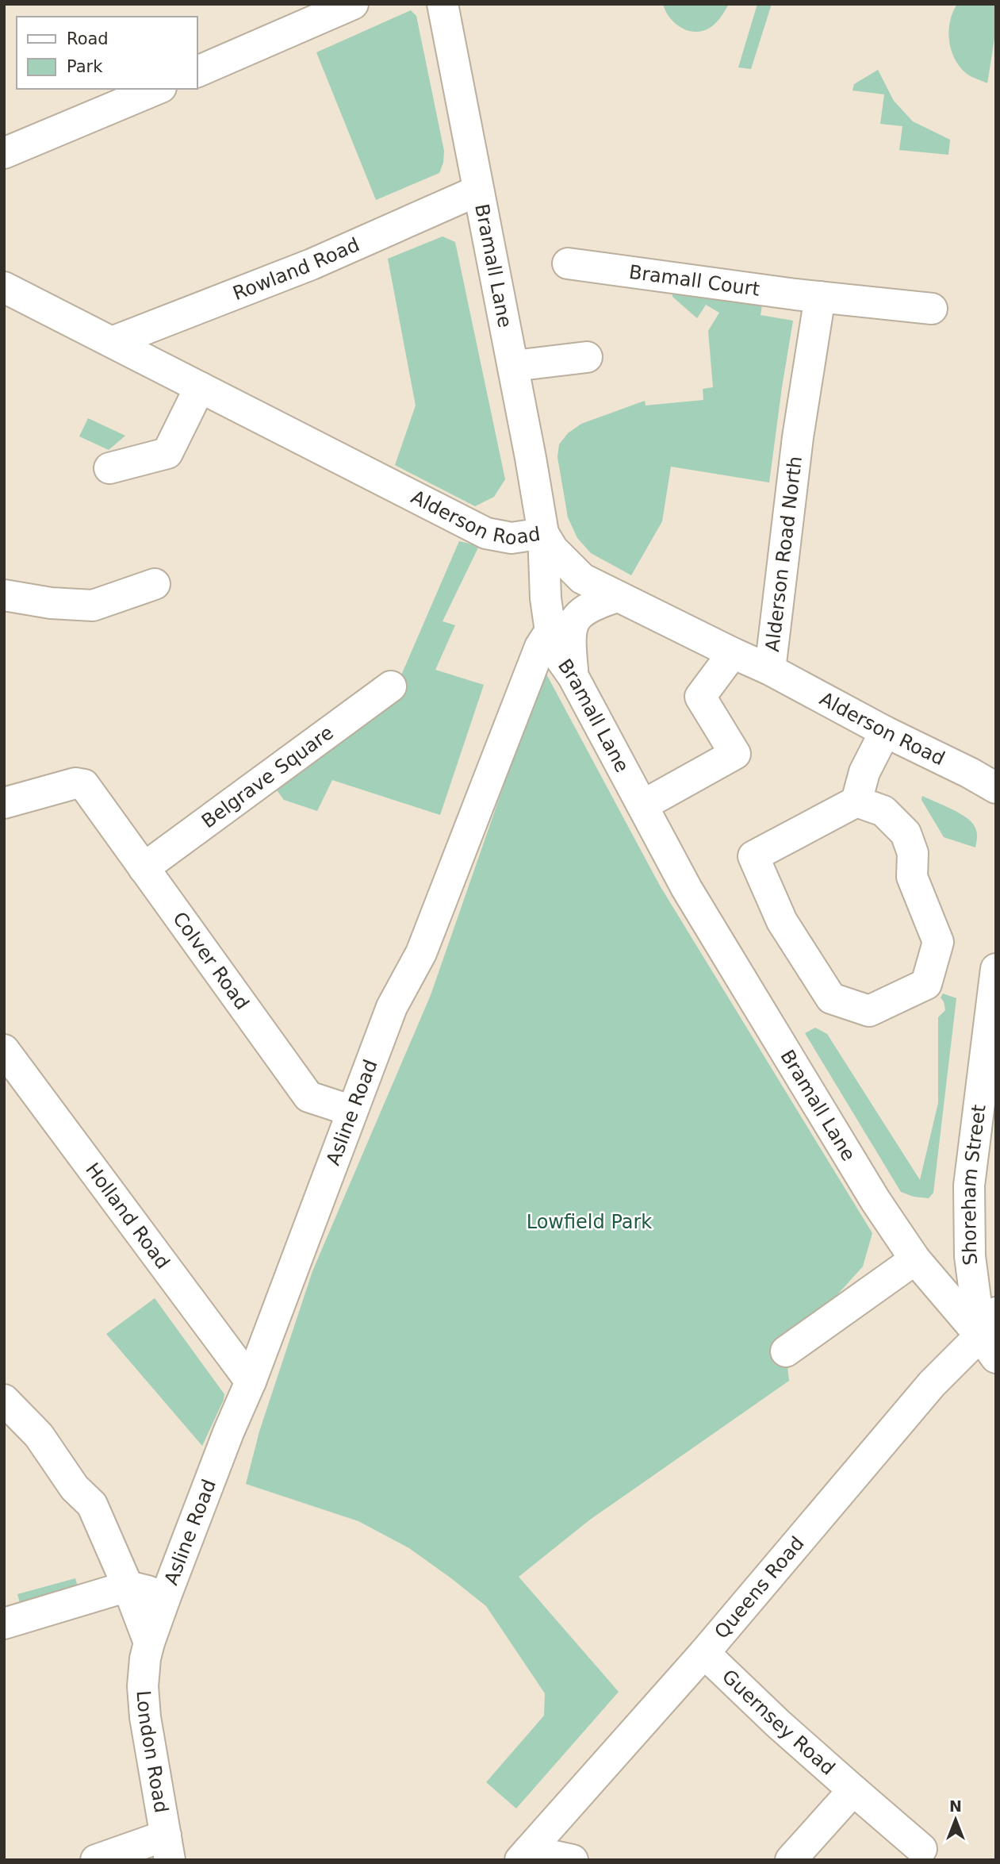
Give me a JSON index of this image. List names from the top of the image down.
{
  "streets": {
    "main road": [
      "Bramall Lane",
      "Rowland Road",
      "Bramall Court",
      "Alderson Road",
      "Alderson Road North",
      "Belgrave Square",
      "Colver Road",
      "Asline Road",
      "Shoreham Street",
      "Holland Road",
      "Queens Road",
      "Guernsey Road",
      "London Road"
    ]
  },
  "crossings": [
    ["Bramall Lane", "Rowland Road"],
    ["Bramall Lane", "Alderson Road"],
    ["Bramall Lane", "Asline Road"],
    ["Bramall Lane", "Shoreham Street"],
    ["Bramall Lane", "Queens Road"],
    ["Rowland Road", "Alderson Road"],
    ["Bramall Court", "Alderson Road North"],
    ["Alderson Road", "Alderson Road North"],
    ["Alderson Road", "Asline Road"],
    ["Belgrave Square", "Colver Road"],
    ["Colver Road", "Asline Road"],
    ["Asline Road", "Holland Road"],
    ["Asline Road", "London Road"],
    ["Shoreham Street", "Queens Road"],
    ["Queens Road", "Guernsey Road"]
  ],
  "parks": ["Lowfield Park"],
  "legend": ["Road", "Park"],
  "north": "top"
}
